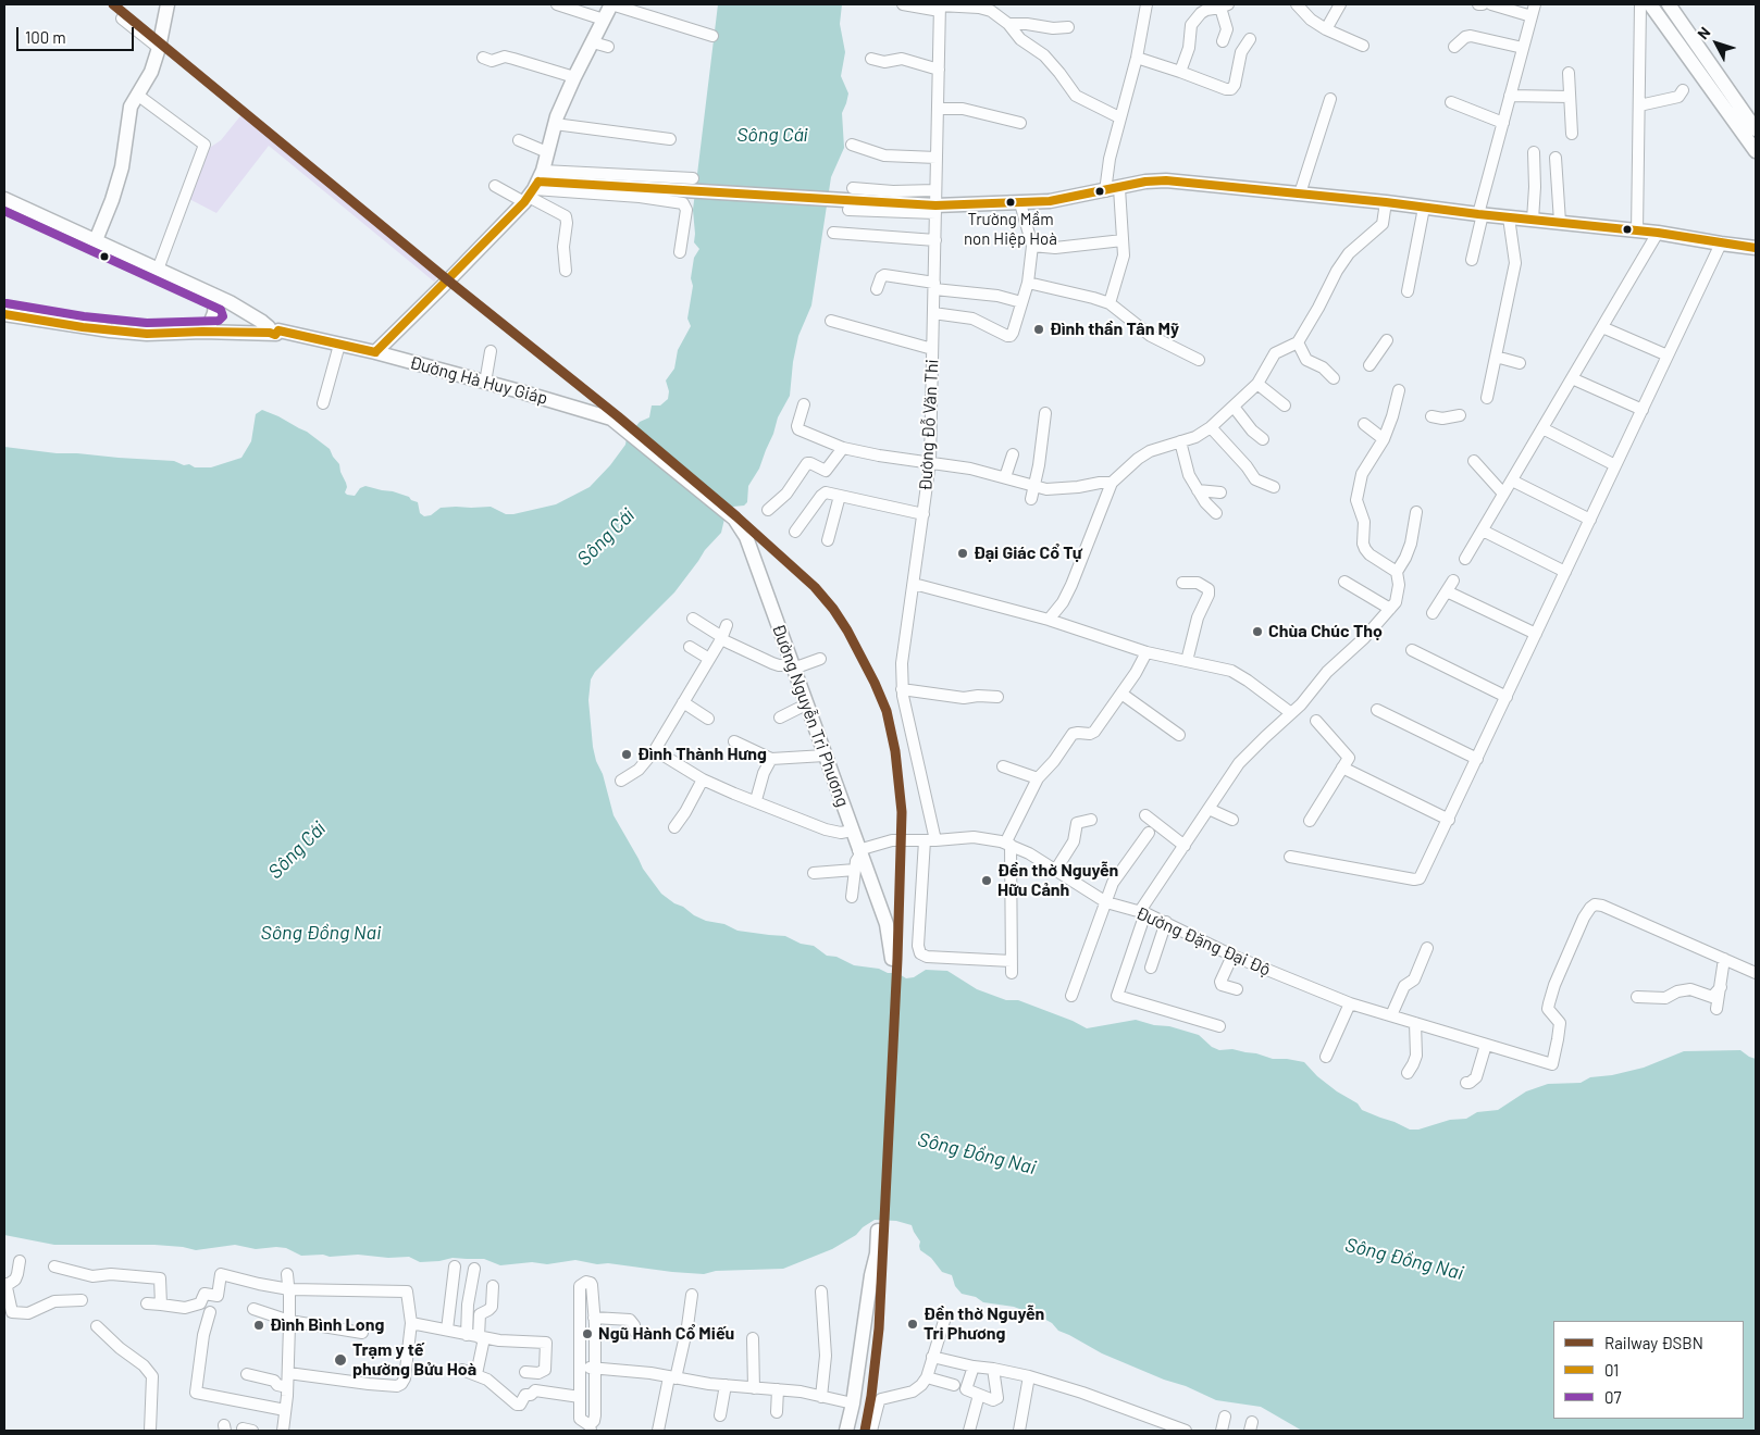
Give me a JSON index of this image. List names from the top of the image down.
{
  "streets": {
    "main road": ["Đường Hà Huy Giáp", "Đường Nguyễn Tri Phương"],
    "street": ["Đường Đỗ Văn Thi", "Đường Đặng Đại Độ"]
  },
  "crossings": [
    ["Đường Hà Huy Giáp", "Đường Nguyễn Tri Phương"],
    ["Đường Đỗ Văn Thi", "Đường Đặng Đại Độ"],
    ["Đường Nguyễn Tri Phương", "Đường Đặng Đại Độ"]
  ],
  "water": ["Sông Cái", "Sông Đồng Nai"],
  "places": [
    "Trường Mầm non Hiệp Hoà",
    "Đình thần Tân Mỹ",
    "Đại Giác Cổ Tự",
    "Chùa Chúc Thọ",
    "Đình Thành Hưng",
    "Đền thờ Nguyễn Hữu Cảnh",
    "Đền thờ Nguyễn Tri Phương",
    "Đình Bình Long",
    "Ngũ Hành Cổ Miếu",
    "Trạm y tế phường Bửu Hoà"
  ],
  "lines": ["rail line ĐSBN", "transit line 01", "transit line 07"],
  "legend": ["Railway ĐSBN", "01", "07"],
  "scale_bar": "100 m",
  "north": "top left"
}
